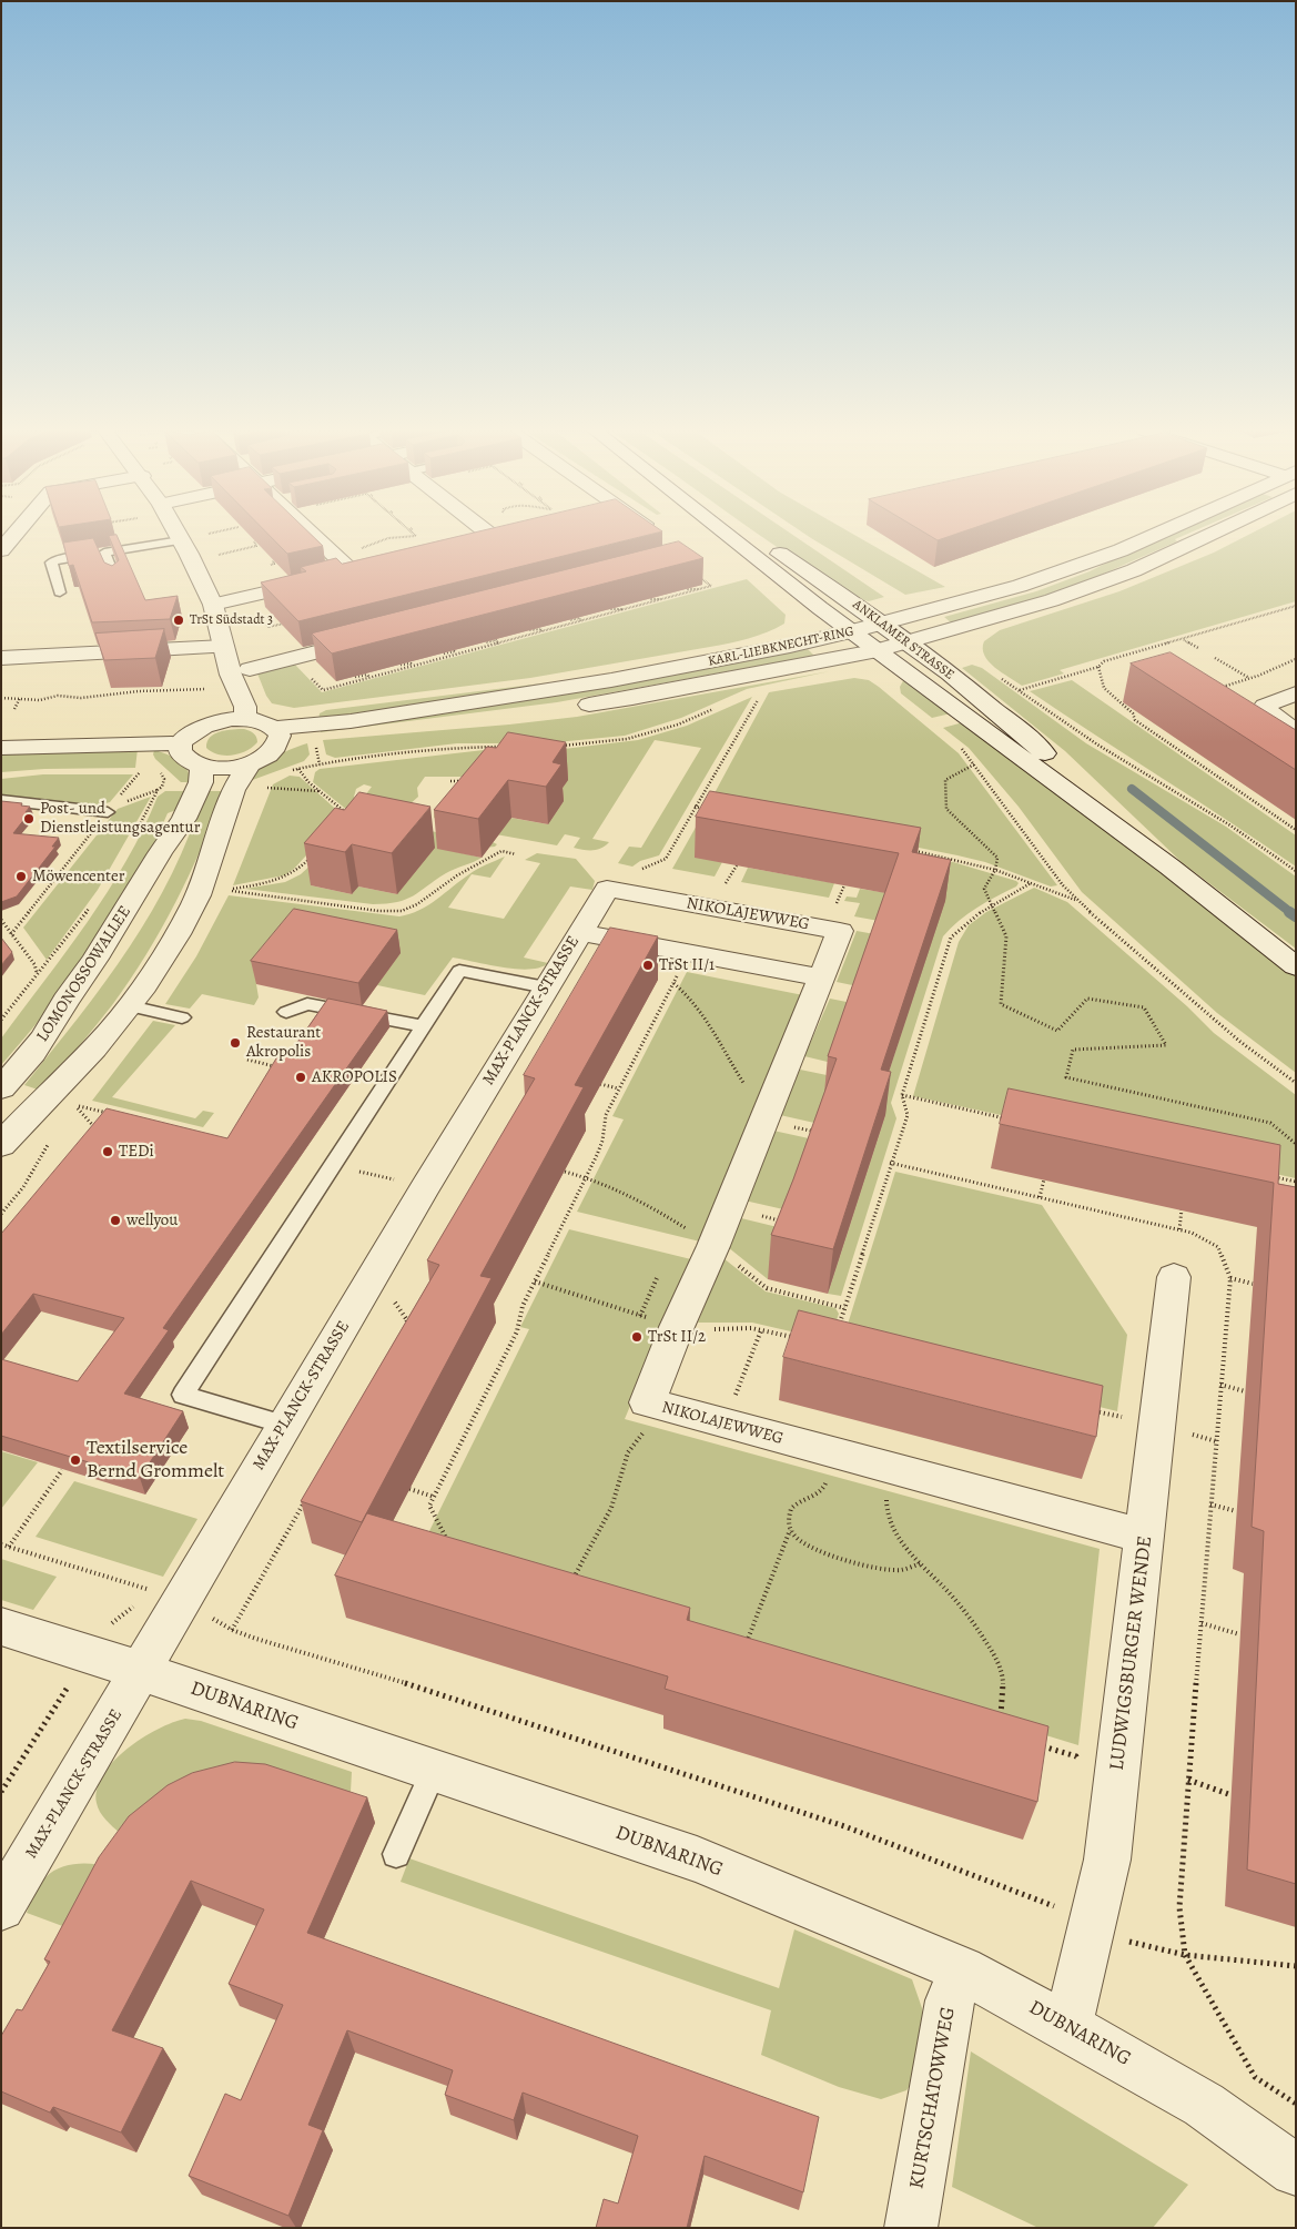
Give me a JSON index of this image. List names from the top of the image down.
{
  "streets": {
    "street": [
      "ANKLAMER STRASSE",
      "KARL-LIEBKNECHT-RING",
      "NIKOLAJEWWEG",
      "LOMONOSSOWALLEE",
      "MAX-PLANCK-STRASSE",
      "LUDWIGSBURGER WENDE",
      "DUBNARING",
      "KURTSCHATOWWEG"
    ]
  },
  "crossings": [
    ["ANKLAMER STRASSE", "KARL-LIEBKNECHT-RING"],
    ["NIKOLAJEWWEG", "MAX-PLANCK-STRASSE"],
    ["NIKOLAJEWWEG", "LUDWIGSBURGER WENDE"],
    ["MAX-PLANCK-STRASSE", "DUBNARING"],
    ["LUDWIGSBURGER WENDE", "DUBNARING"],
    ["DUBNARING", "KURTSCHATOWWEG"]
  ],
  "places": [
    "TrSt Südstadt 3",
    "Post- und Dienstleistungsagentur",
    "Möwencenter",
    "TrSt II/1",
    "Restaurant Akropolis",
    "AKROPOLIS",
    "TEDi",
    "wellyou",
    "TrSt II/2",
    "Textilservice Bernd Grommelt"
  ]
}
